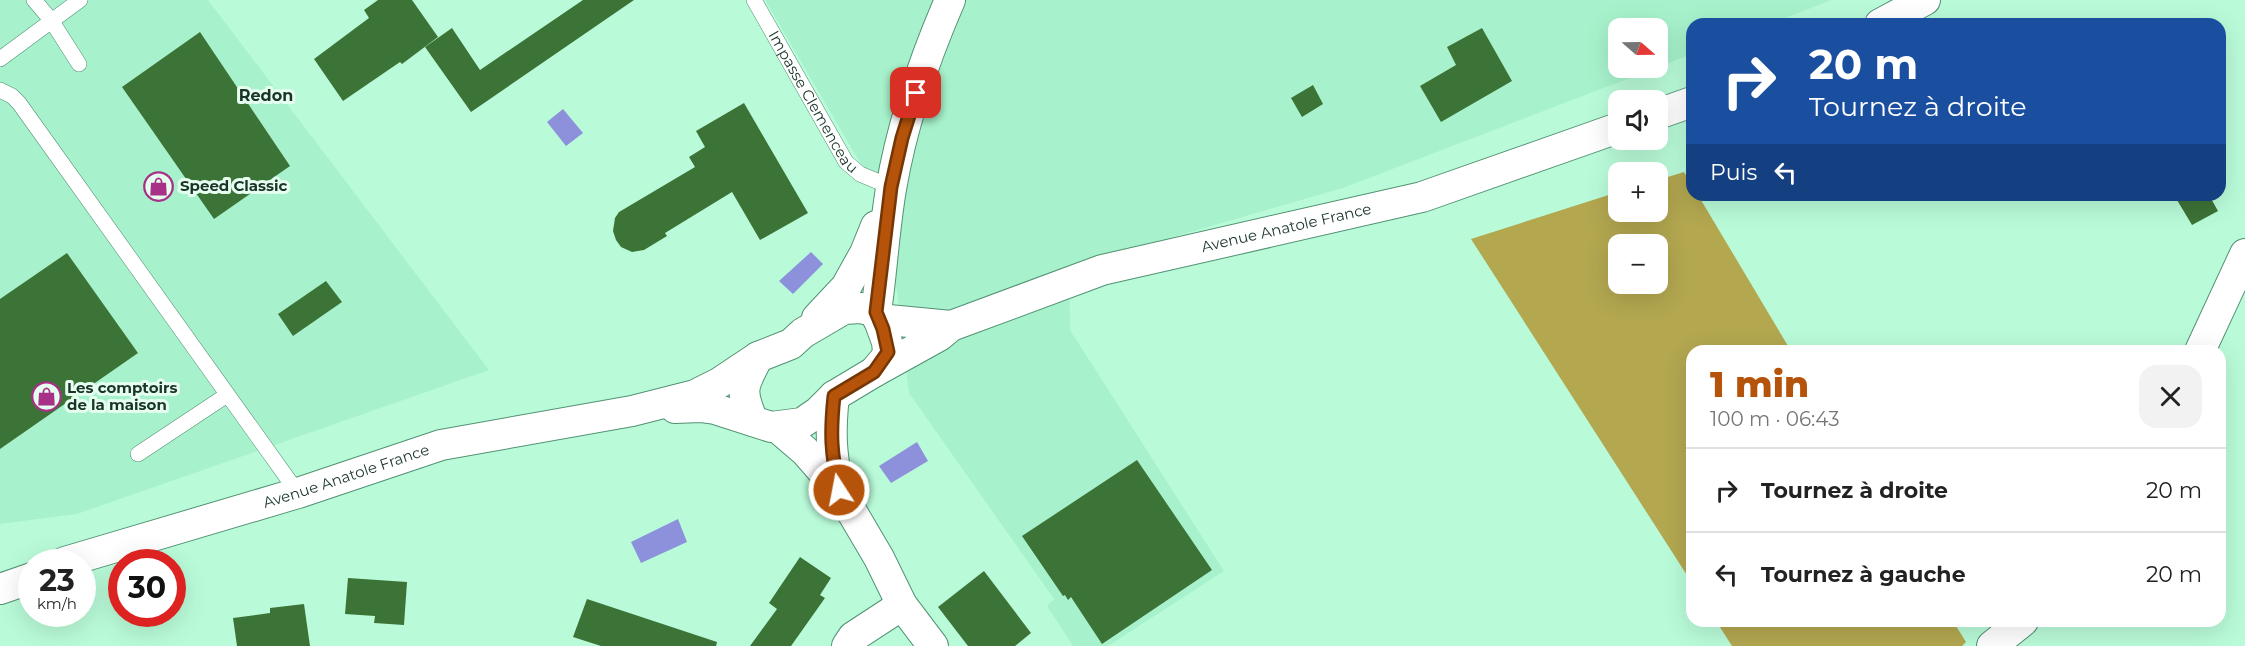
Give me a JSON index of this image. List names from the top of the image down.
{
  "streets": {
    "street": ["Avenue Anatole France"],
    "lane": ["Impasse Clemenceau"]
  },
  "districts": ["Redon"],
  "places": {
    "shop": ["Speed Classic", "Les comptoirs de la maison"]
  },
  "north": "right",
  "page": {
    "map_buttons": ["+", "−"],
    "turn": ["20 m", "Tournez à droite"],
    "then": "Puis",
    "heading": ["1 min", "100 m · 06:43"],
    "list": [
      {
        "name": "Tournez à droite",
        "value": "20 m"
      },
      {
        "name": "Tournez à gauche",
        "value": "20 m"
      }
    ],
    "speed": "23 km/h",
    "limit": "30"
  }
}
